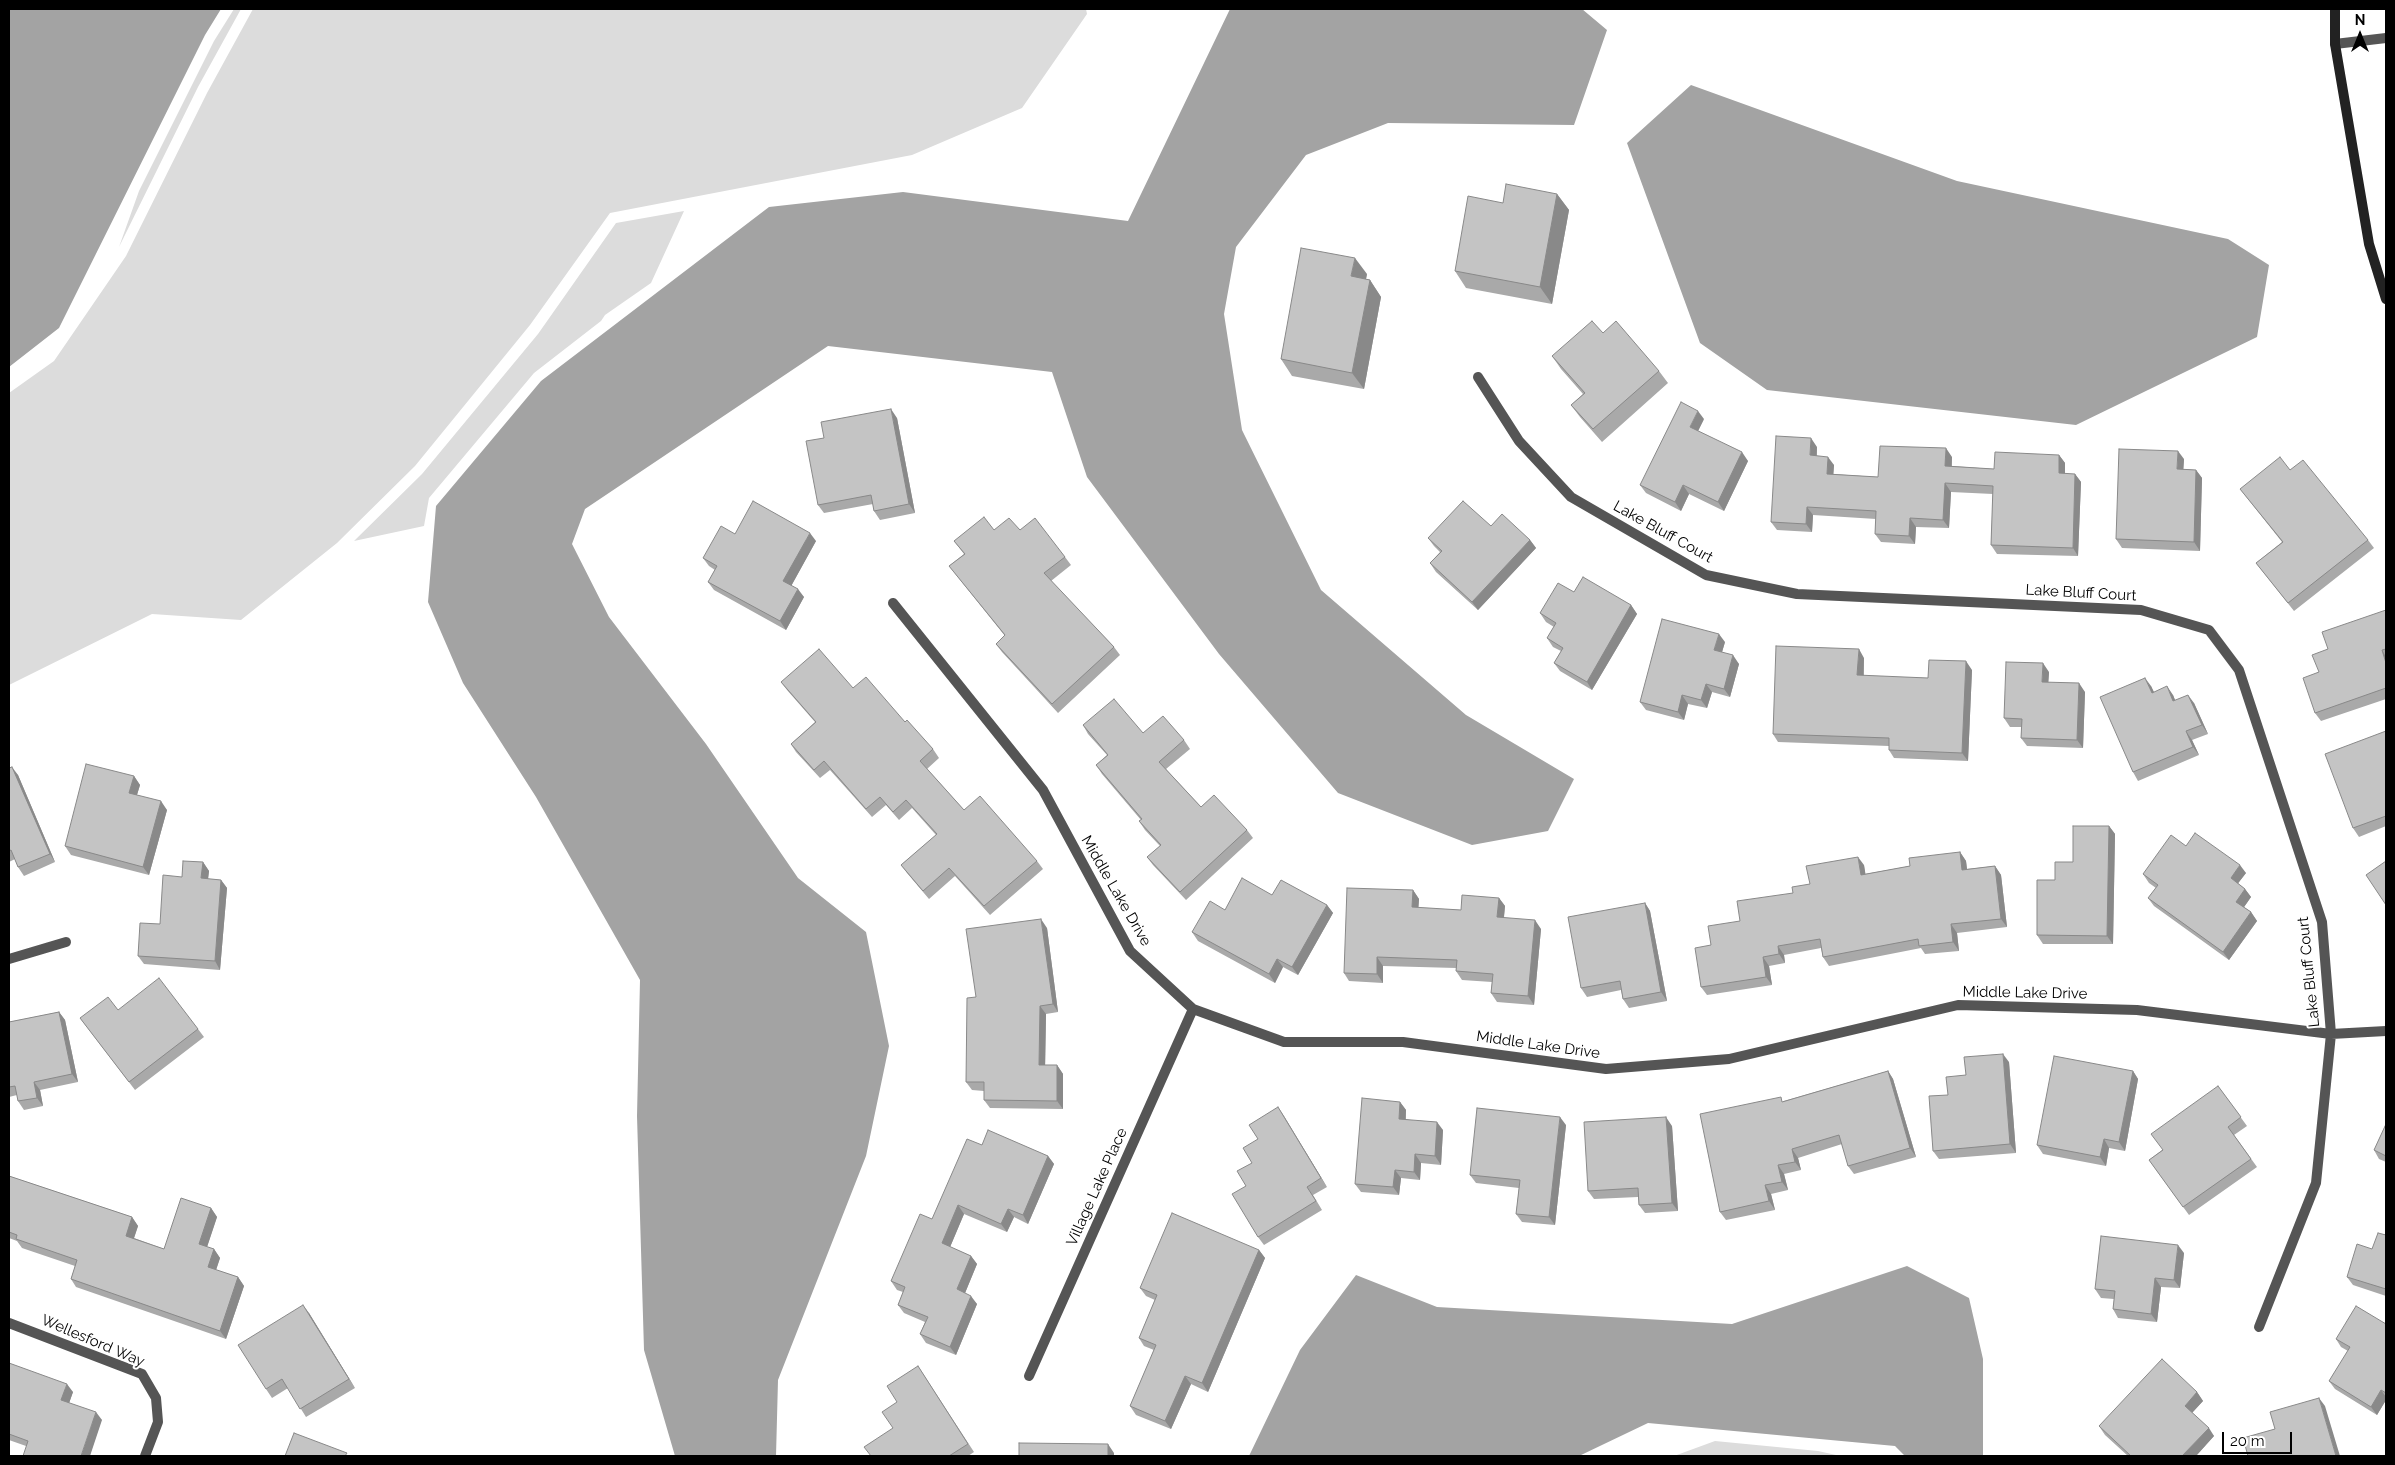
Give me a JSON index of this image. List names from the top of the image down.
{
  "streets": {
    "street": [
      "Lake Bluff Court",
      "Middle Lake Drive",
      "Village Lake Place",
      "Wellesford Way"
    ]
  },
  "crossings": [
    ["Lake Bluff Court", "Middle Lake Drive"],
    ["Middle Lake Drive", "Village Lake Place"]
  ],
  "scale_bar": "20 m",
  "north": "top"
}
